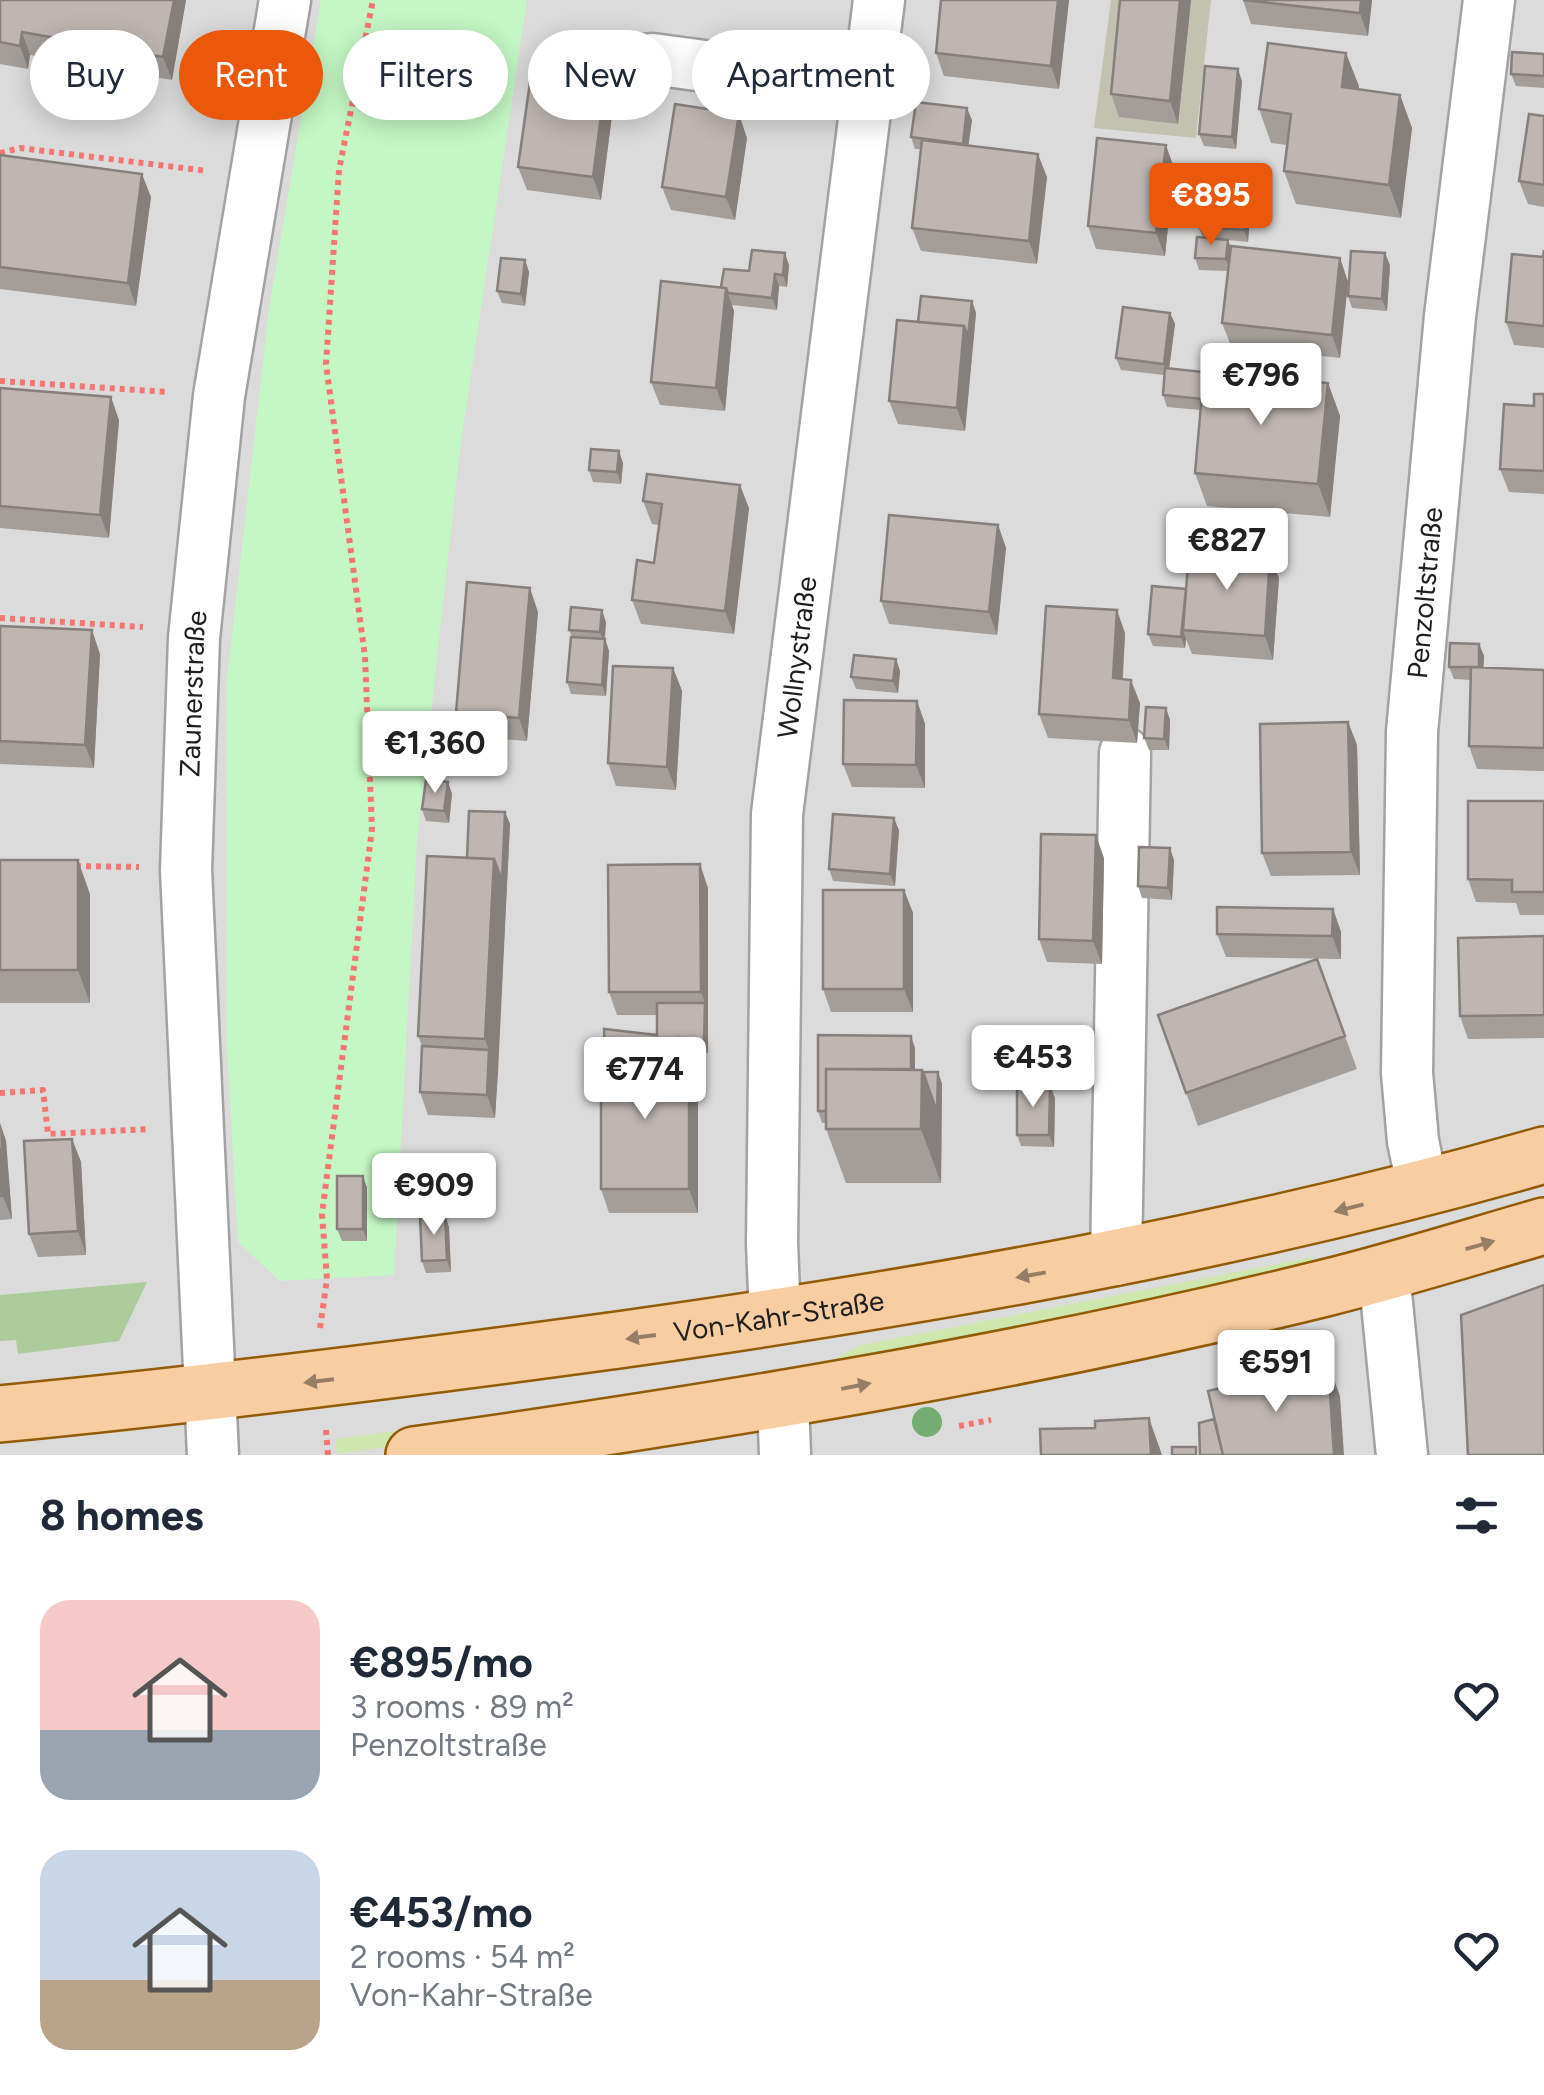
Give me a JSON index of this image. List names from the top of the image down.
{
  "streets": {
    "main road": ["Von-Kahr-Straße"],
    "street": ["Penzoltstraße", "Wollnystraße", "Zaunerstraße"]
  },
  "crossings": [
    ["Penzoltstraße", "Von-Kahr-Straße"],
    ["Wollnystraße", "Von-Kahr-Straße"],
    ["Zaunerstraße", "Von-Kahr-Straße"]
  ],
  "page": {
    "chip": [
      "Buy",
      "Rent",
      "Filters",
      "New",
      "Apartment"
    ],
    "price": [
      "€895",
      "€796",
      "€827",
      "€1,360",
      "€453",
      "€774",
      "€909",
      "€591"
    ],
    "heading": "8 homes",
    "list": [
      {
        "name": "€895/mo",
        "note": "3 rooms · 89 m² · Penzoltstraße"
      },
      {
        "name": "€453/mo",
        "note": "2 rooms · 54 m² · Von-Kahr-Straße"
      }
    ]
  }
}
